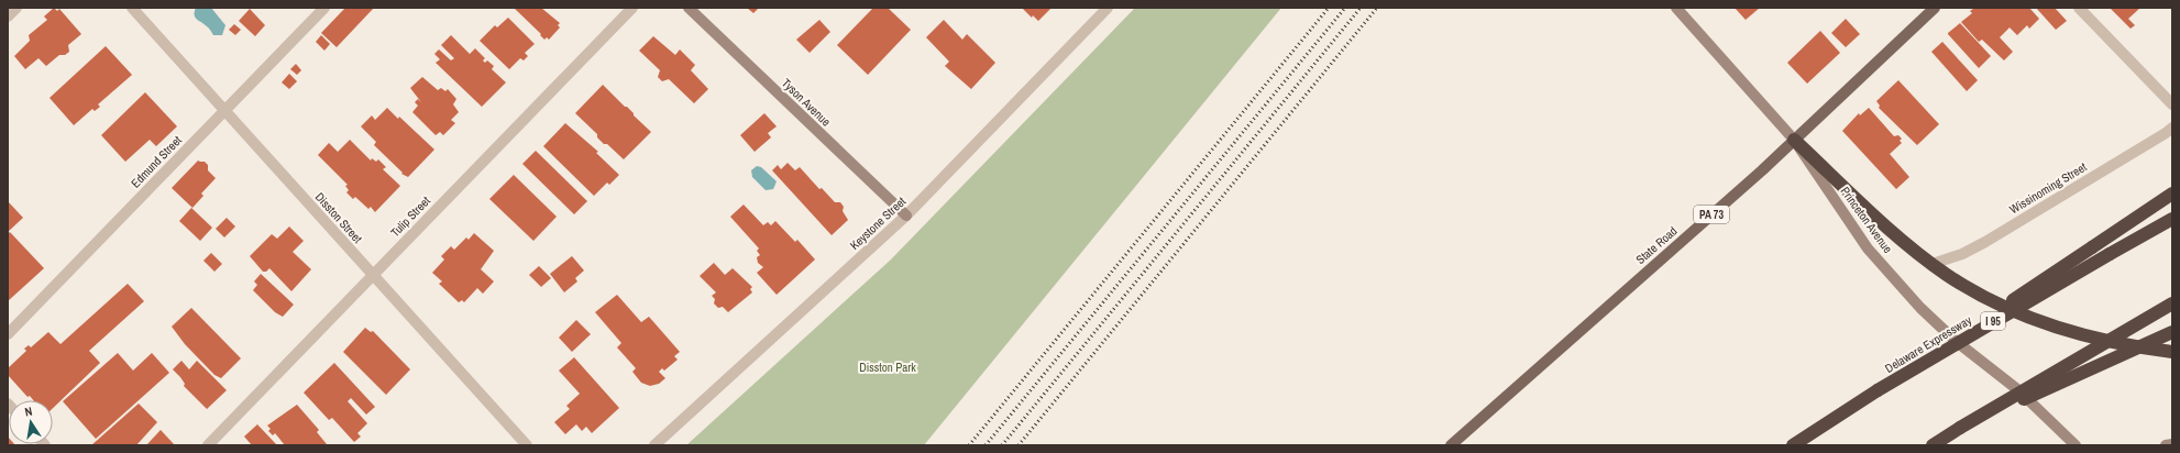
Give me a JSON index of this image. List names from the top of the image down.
{
  "streets": {
    "highway": ["I 95", "Delaware Expressway"],
    "main road": [
      "Tyson Avenue",
      "PA 73",
      "Princeton Avenue",
      "State Road"
    ],
    "street": [
      "Edmund Street",
      "Wissinoming Street",
      "Tulip Street",
      "Disston Street",
      "Keystone Street"
    ]
  },
  "crossings": [
    ["Tyson Avenue", "Keystone Street"],
    ["Edmund Street", "Disston Street"],
    ["PA 73", "State Road"],
    ["Tulip Street", "Disston Street"],
    ["Princeton Avenue", "State Road"]
  ],
  "parks": ["Disston Park"],
  "north": "top"
}
